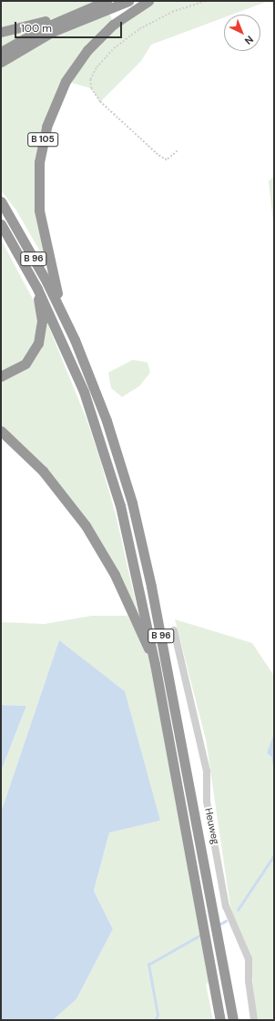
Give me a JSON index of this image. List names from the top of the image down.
{
  "streets": {
    "highway": ["B 105", "B 96"],
    "street": ["Heuweg"]
  },
  "crossings": [
    ["B 105", "B 96"]
  ],
  "scale_bar": "100 m",
  "north": "bottom right"
}
